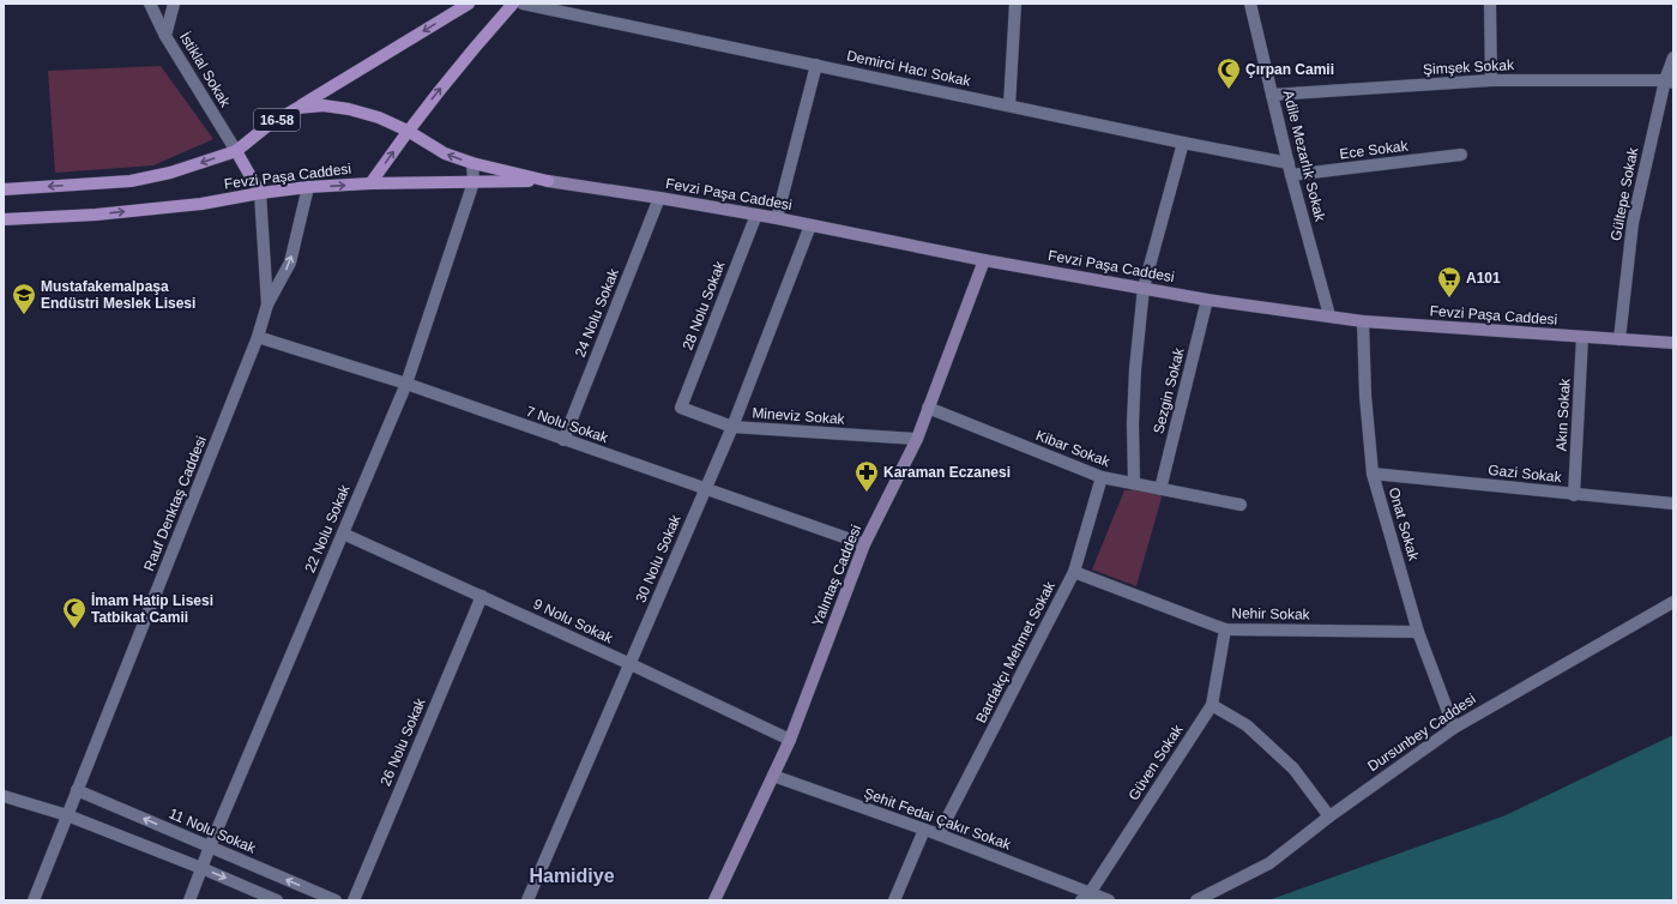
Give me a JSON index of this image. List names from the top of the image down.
{
  "streets": {
    "main road": ["16-58", "Fevzi Paşa Caddesi", "Yalıntaş Caddesi"],
    "street": [
      "Şimşek Sokak",
      "Demirci Hacı Sokak",
      "İstiklal Sokak",
      "Ece Sokak",
      "Adile Mezarlık Sokak",
      "Gültepe Sokak",
      "28 Nolu Sokak",
      "24 Nolu Sokak",
      "Sezgin Sokak",
      "Akın Sokak",
      "Mineviz Sokak",
      "7 Nolu Sokak",
      "Kibar Sokak",
      "Gazi Sokak",
      "Rauf Denktaş Caddesi",
      "Onat Sokak",
      "22 Nolu Sokak",
      "30 Nolu Sokak",
      "Nehir Sokak",
      "9 Nolu Sokak",
      "Bardakçı Mehmet Sokak",
      "Dursunbey Caddesi",
      "26 Nolu Sokak",
      "Güven Sokak",
      "Şehit Fedai Çakır Sokak",
      "11 Nolu Sokak"
    ]
  },
  "crossings": [
    ["Şimşek Sokak", "Adile Mezarlık Sokak"],
    ["Şimşek Sokak", "Gültepe Sokak"],
    ["Demirci Hacı Sokak", "Ece Sokak"],
    ["Demirci Hacı Sokak", "Adile Mezarlık Sokak"],
    ["İstiklal Sokak", "Fevzi Paşa Caddesi"],
    ["Ece Sokak", "Adile Mezarlık Sokak"],
    ["Adile Mezarlık Sokak", "Fevzi Paşa Caddesi"],
    ["Fevzi Paşa Caddesi", "Gültepe Sokak"],
    ["Fevzi Paşa Caddesi", "28 Nolu Sokak"],
    ["Fevzi Paşa Caddesi", "24 Nolu Sokak"],
    ["Fevzi Paşa Caddesi", "Sezgin Sokak"],
    ["Fevzi Paşa Caddesi", "Akın Sokak"],
    ["Fevzi Paşa Caddesi", "Onat Sokak"],
    ["Fevzi Paşa Caddesi", "22 Nolu Sokak"],
    ["Fevzi Paşa Caddesi", "30 Nolu Sokak"],
    ["Fevzi Paşa Caddesi", "Yalıntaş Caddesi"],
    ["28 Nolu Sokak", "Mineviz Sokak"],
    ["24 Nolu Sokak", "7 Nolu Sokak"],
    ["Sezgin Sokak", "Kibar Sokak"],
    ["Akın Sokak", "Gazi Sokak"],
    ["Mineviz Sokak", "30 Nolu Sokak"],
    ["Mineviz Sokak", "Yalıntaş Caddesi"],
    ["7 Nolu Sokak", "Rauf Denktaş Caddesi"],
    ["7 Nolu Sokak", "22 Nolu Sokak"],
    ["7 Nolu Sokak", "30 Nolu Sokak"],
    ["7 Nolu Sokak", "Yalıntaş Caddesi"],
    ["Kibar Sokak", "Yalıntaş Caddesi"],
    ["Kibar Sokak", "Bardakçı Mehmet Sokak"],
    ["Gazi Sokak", "Onat Sokak"],
    ["Rauf Denktaş Caddesi", "11 Nolu Sokak"],
    ["Onat Sokak", "Nehir Sokak"],
    ["Onat Sokak", "Dursunbey Caddesi"],
    ["22 Nolu Sokak", "9 Nolu Sokak"],
    ["22 Nolu Sokak", "11 Nolu Sokak"],
    ["30 Nolu Sokak", "9 Nolu Sokak"],
    ["Yalıntaş Caddesi", "9 Nolu Sokak"],
    ["Yalıntaş Caddesi", "Şehit Fedai Çakır Sokak"],
    ["Nehir Sokak", "Bardakçı Mehmet Sokak"],
    ["Nehir Sokak", "Güven Sokak"],
    ["9 Nolu Sokak", "26 Nolu Sokak"],
    ["Bardakçı Mehmet Sokak", "Şehit Fedai Çakır Sokak"],
    ["Güven Sokak", "Şehit Fedai Çakır Sokak"]
  ],
  "districts": ["Hamidiye"],
  "places": {
    "mosque": ["Çırpan Camii", "İmam Hatip Lisesi Tatbikat Camii"],
    "supermarket": ["A101"],
    "school or university": ["Mustafakemalpaşa Endüstri Meslek Lisesi"],
    "pharmacy": ["Karaman Eczanesi"]
  }
}
